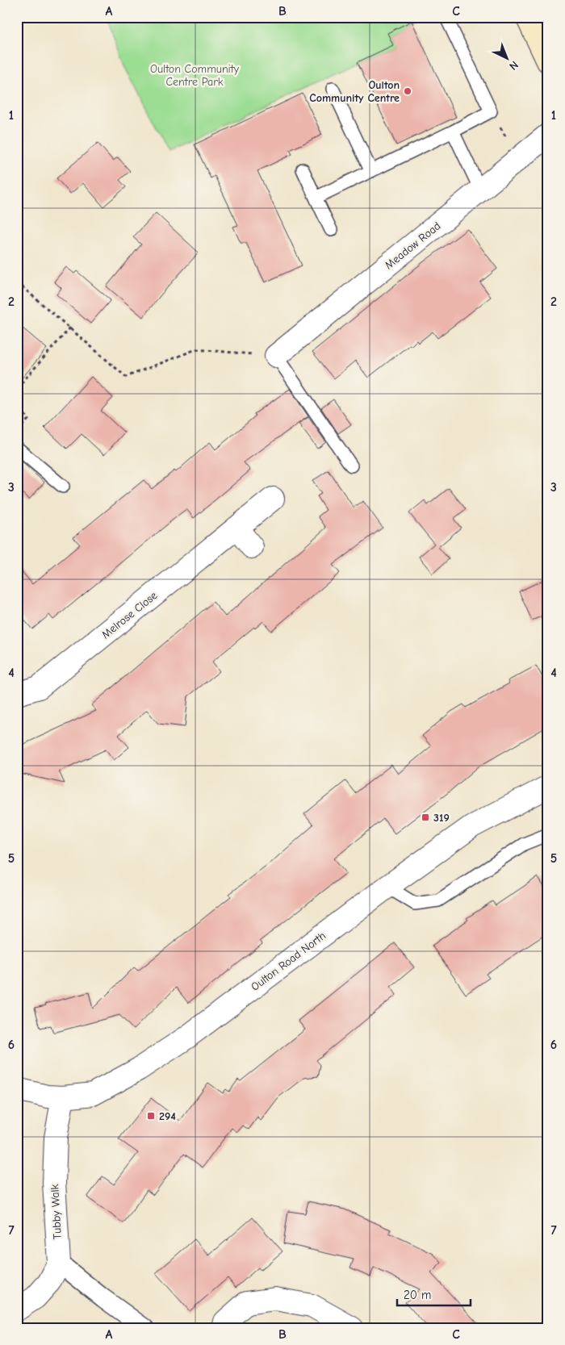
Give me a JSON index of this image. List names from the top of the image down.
{
  "streets": {
    "street": [
      "Meadow Road",
      "Melrose Close",
      "Oulton Road North",
      "Tubby Walk"
    ]
  },
  "crossings": [
    ["Oulton Road North", "Tubby Walk"]
  ],
  "parks": ["Oulton Community Centre Park"],
  "places": {
    "other": ["Oulton Community Centre"],
    "transit": ["319", "294"]
  },
  "scale_bar": "20 m",
  "north": "bottom right",
  "grid": {
    "columns": ["A", "B", "C"],
    "rows": [
      "1",
      "2",
      "3",
      "4",
      "5",
      "6",
      "7"
    ]
  }
}
